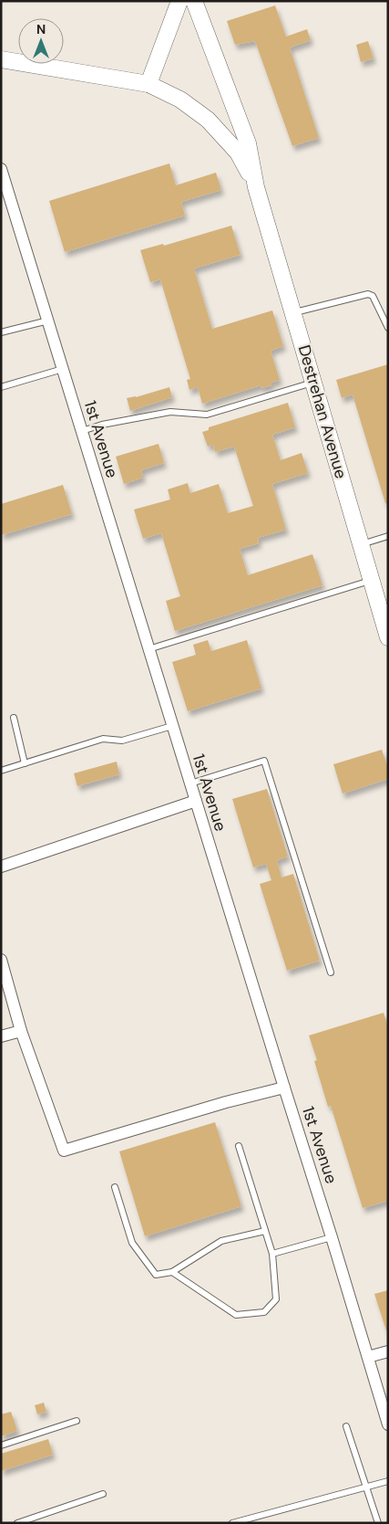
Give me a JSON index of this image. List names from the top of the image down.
{
  "streets": {
    "main road": ["Destrehan Avenue"],
    "street": ["1st Avenue"]
  },
  "north": "top"
}
